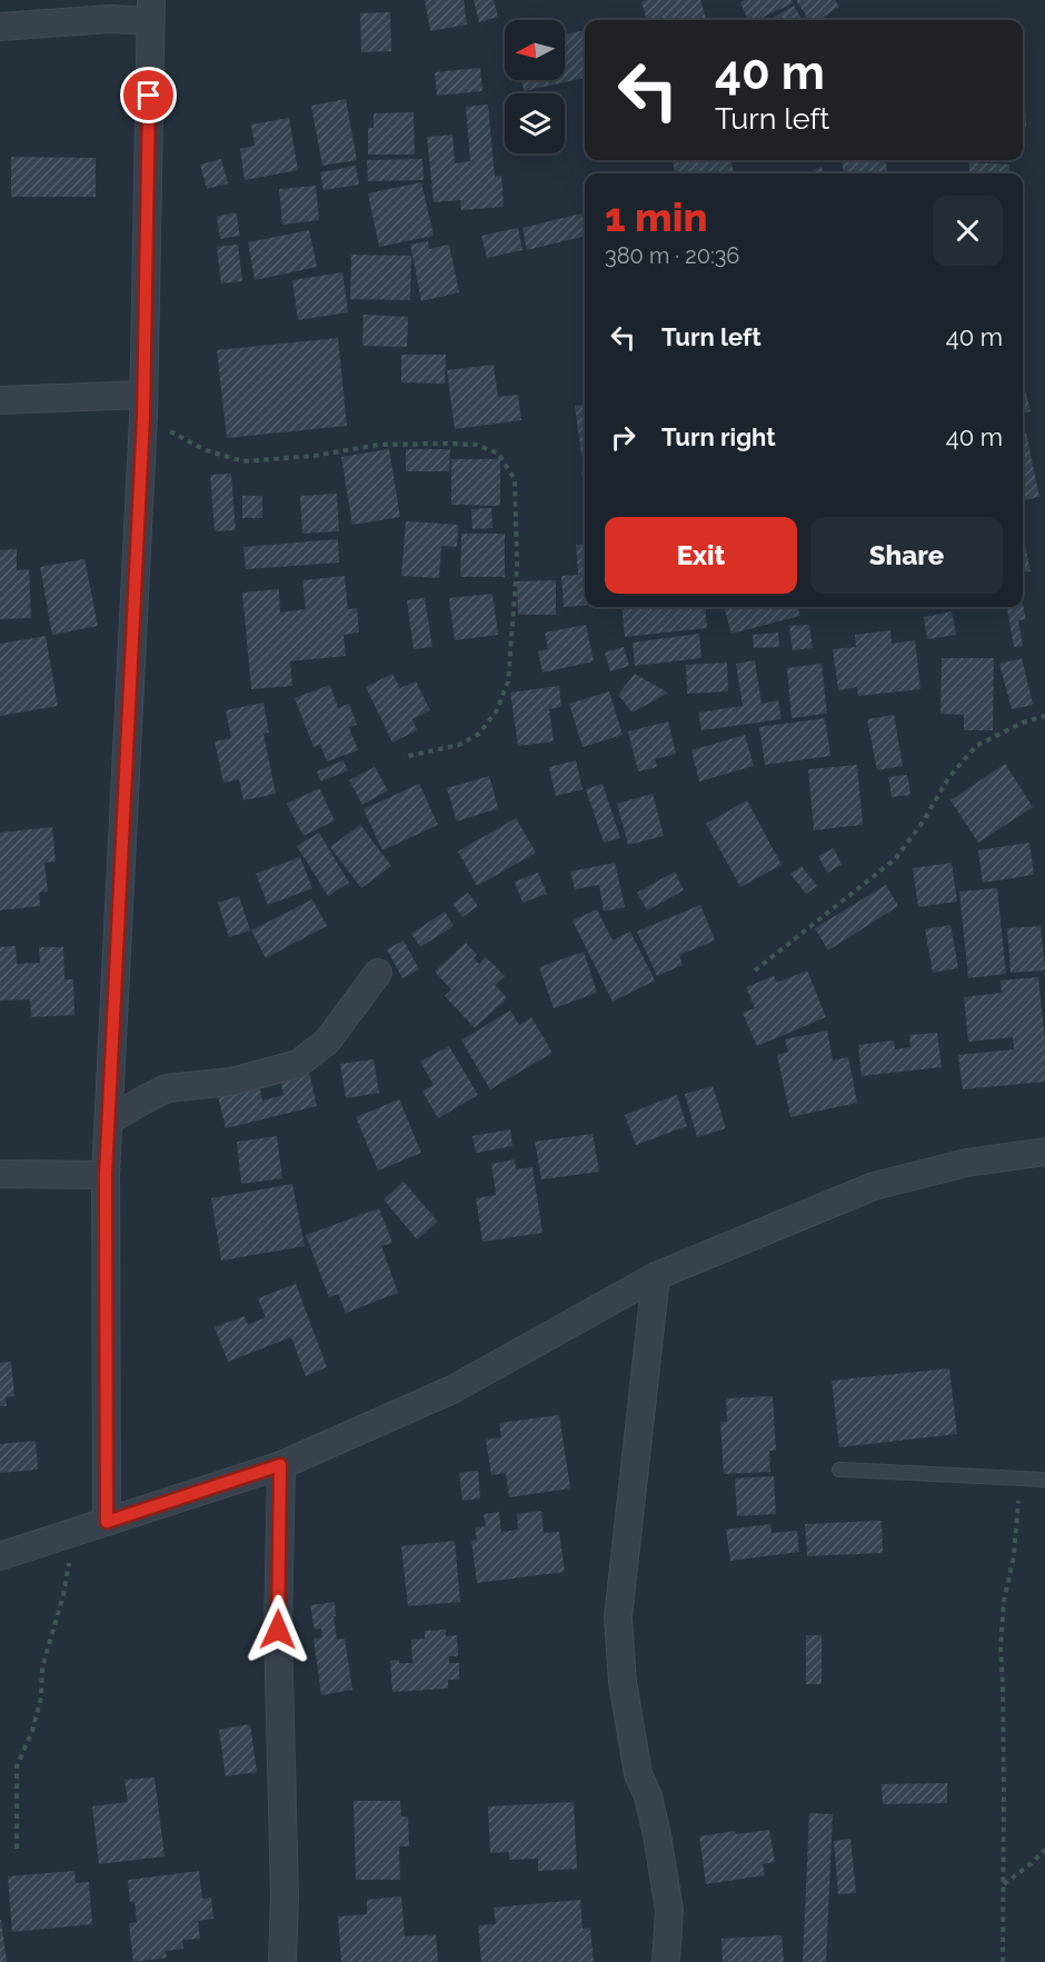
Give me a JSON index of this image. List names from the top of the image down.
{
  "north": "left",
  "page": {
    "turn": ["40 m", "Turn left"],
    "heading": ["1 min", "380 m · 20:36"],
    "list": [
      {
        "name": "Turn left",
        "value": "40 m"
      },
      {
        "name": "Turn right",
        "value": "40 m"
      }
    ],
    "buttons": ["Exit", "Share"]
  }
}
